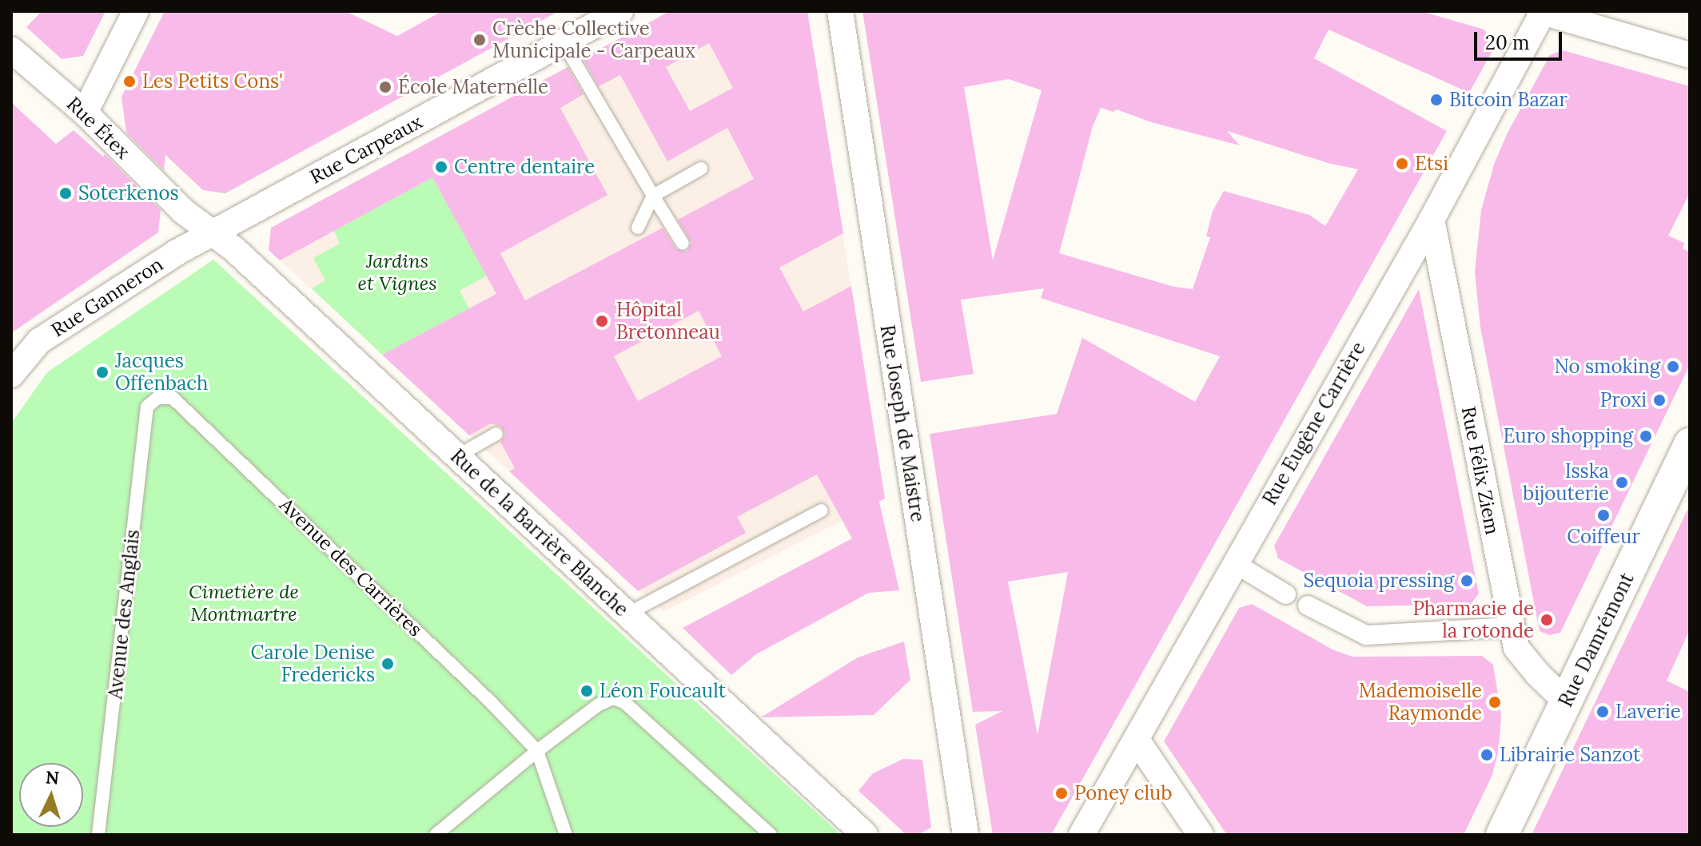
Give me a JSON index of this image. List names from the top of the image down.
{
  "streets": {
    "street": [
      "Rue Étex",
      "Rue Carpeaux",
      "Rue Ganneron",
      "Rue Joseph de Maistre",
      "Rue Eugène Carrière",
      "Rue Félix Ziem",
      "Rue de la Barrière Blanche",
      "Rue Damrémont"
    ],
    "lane": ["Avenue des Carrières", "Avenue des Anglais"]
  },
  "crossings": [
    ["Rue Étex", "Rue Carpeaux"],
    ["Rue Étex", "Rue Ganneron"],
    ["Rue Étex", "Rue de la Barrière Blanche"],
    ["Rue Carpeaux", "Rue Ganneron"],
    ["Rue Carpeaux", "Rue de la Barrière Blanche"],
    ["Rue Ganneron", "Rue de la Barrière Blanche"],
    ["Rue Eugène Carrière", "Rue Félix Ziem"],
    ["Rue Félix Ziem", "Rue Damrémont"],
    ["Avenue des Carrières", "Avenue des Anglais"]
  ],
  "parks": ["Jardins et Vignes", "Cimetière de Montmartre"],
  "places": [
    "Crèche Collective Municipale - Carpeaux",
    "Les Petits Cons'",
    "École Maternelle",
    "Bitcoin Bazar",
    "Etsi",
    "Centre dentaire",
    "Soterkenos",
    "Hôpital Bretonneau",
    "No smoking",
    "Jacques Offenbach",
    "Proxi",
    "Euro shopping",
    "Isska bijouterie",
    "Coiffeur",
    "Sequoia pressing",
    "Pharmacie de la rotonde",
    "Carole Denise Fredericks",
    "Léon Foucault",
    "Mademoiselle Raymonde",
    "Laverie",
    "Librairie Sanzot",
    "Poney club"
  ],
  "scale_bar": "20 m",
  "north": "top"
}
